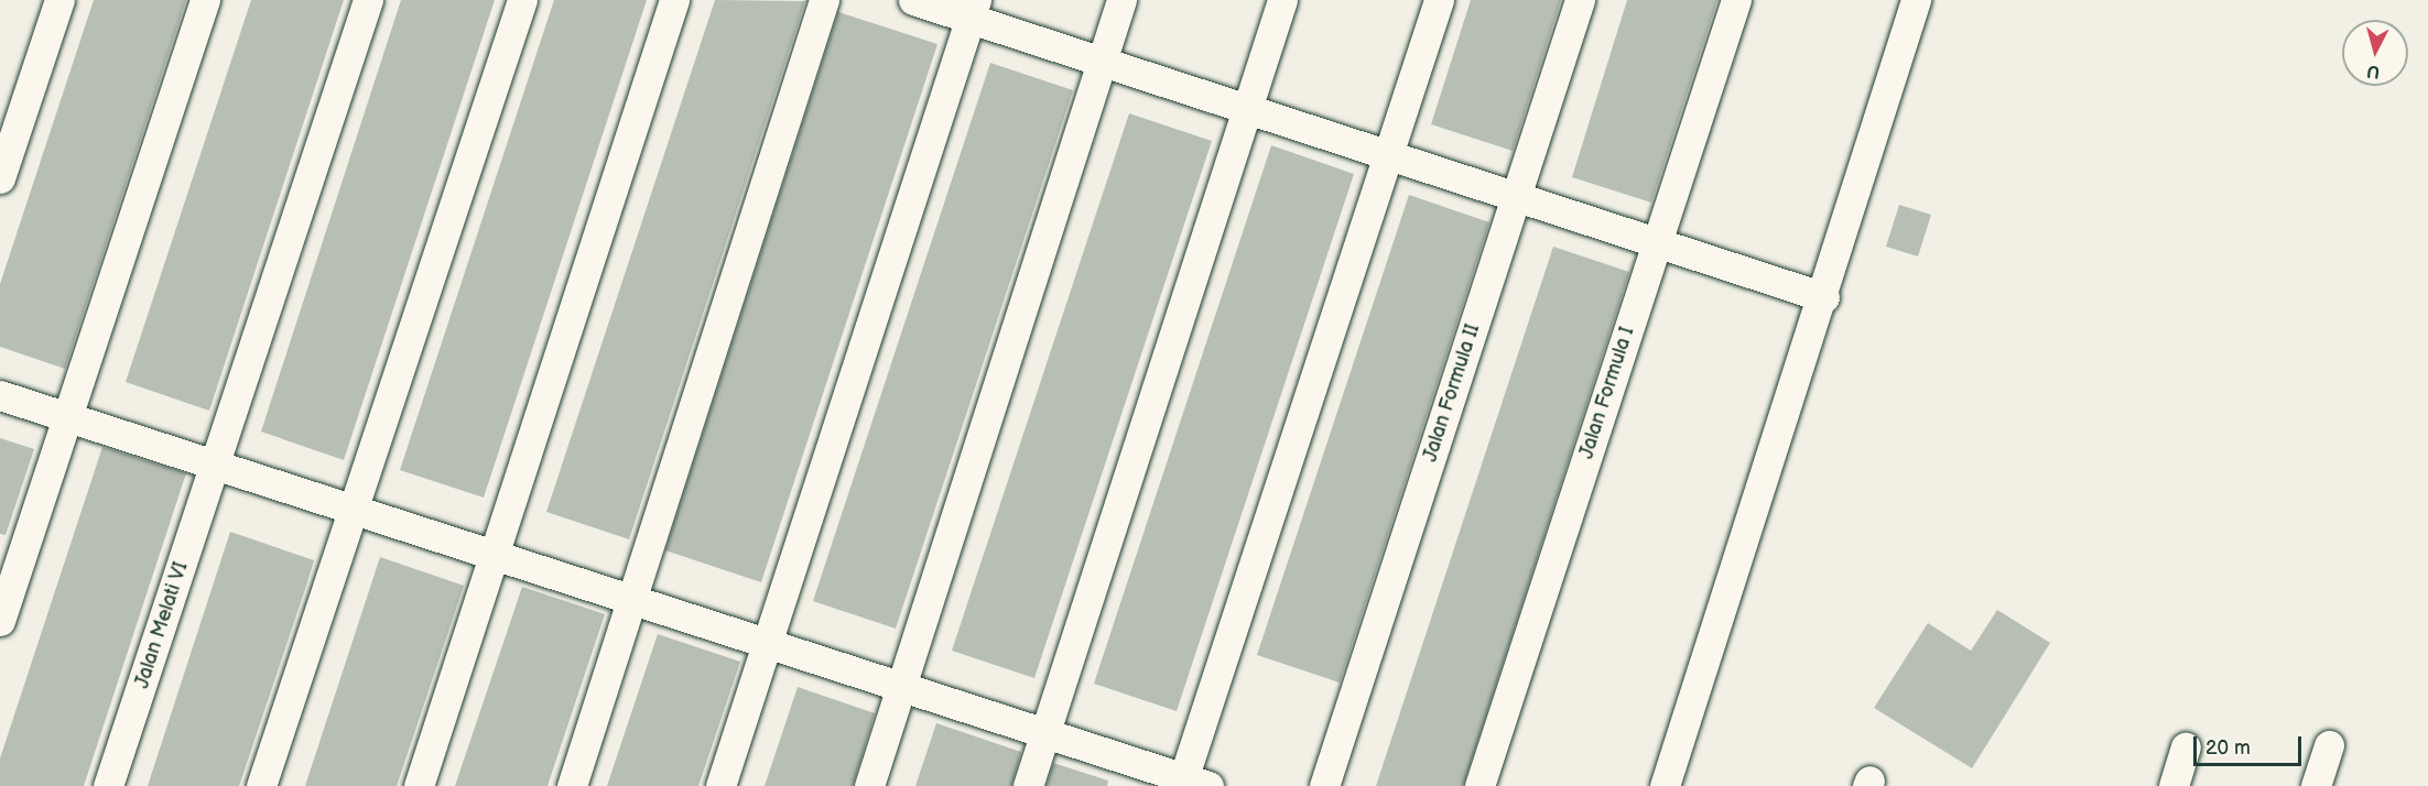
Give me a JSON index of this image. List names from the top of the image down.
{
  "streets": {
    "street": ["Jalan Formula II", "Jalan Formula I", "Jalan Melati VI"]
  },
  "scale_bar": "20 m",
  "north": "bottom"
}
